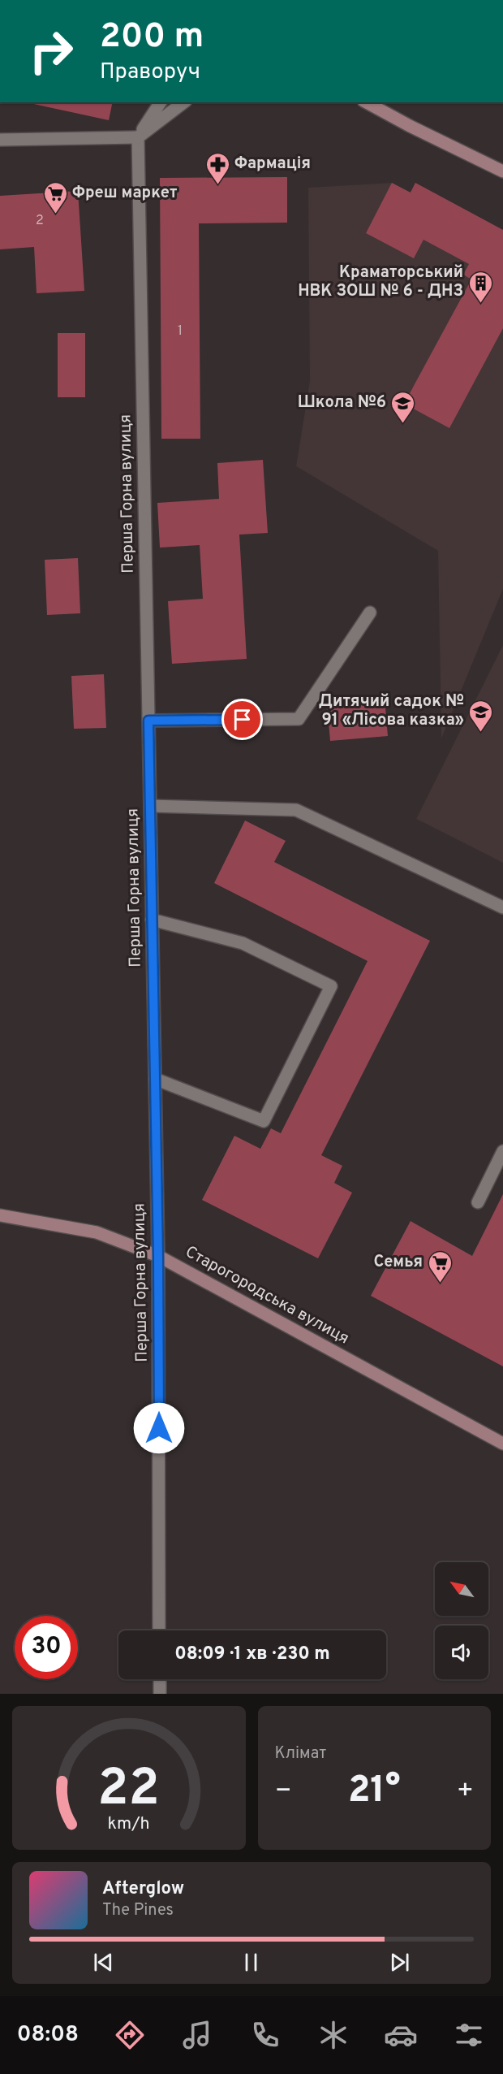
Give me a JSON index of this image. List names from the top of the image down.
{
  "streets": {
    "street": ["Перша Горна вулиця", "Старогородська вулиця"]
  },
  "crossings": [
    ["Перша Горна вулиця", "Старогородська вулиця"]
  ],
  "places": {
    "pharmacy": ["Фармація"],
    "supermarket": ["Фреш маркет", "Семья"],
    "building": ["Краматорський НВК ЗОШ № 6 - ДНЗ"],
    "school or university": ["Школа №6", "Дитячий садок № 91 «Лісова казка»"]
  },
  "house_numbers": ["2", "1"],
  "north": "top left",
  "page": {
    "turn": ["200 m", "Праворуч"],
    "limit": "30",
    "trip": "08:09 · 1 хв · 230 m",
    "tile": "Клімат",
    "heat": ["−", "21°", "+"],
    "song": ["Afterglow", "The Pines"],
    "tabs": "08:08",
    "gauge": ["22", "km/h"]
  }
}
